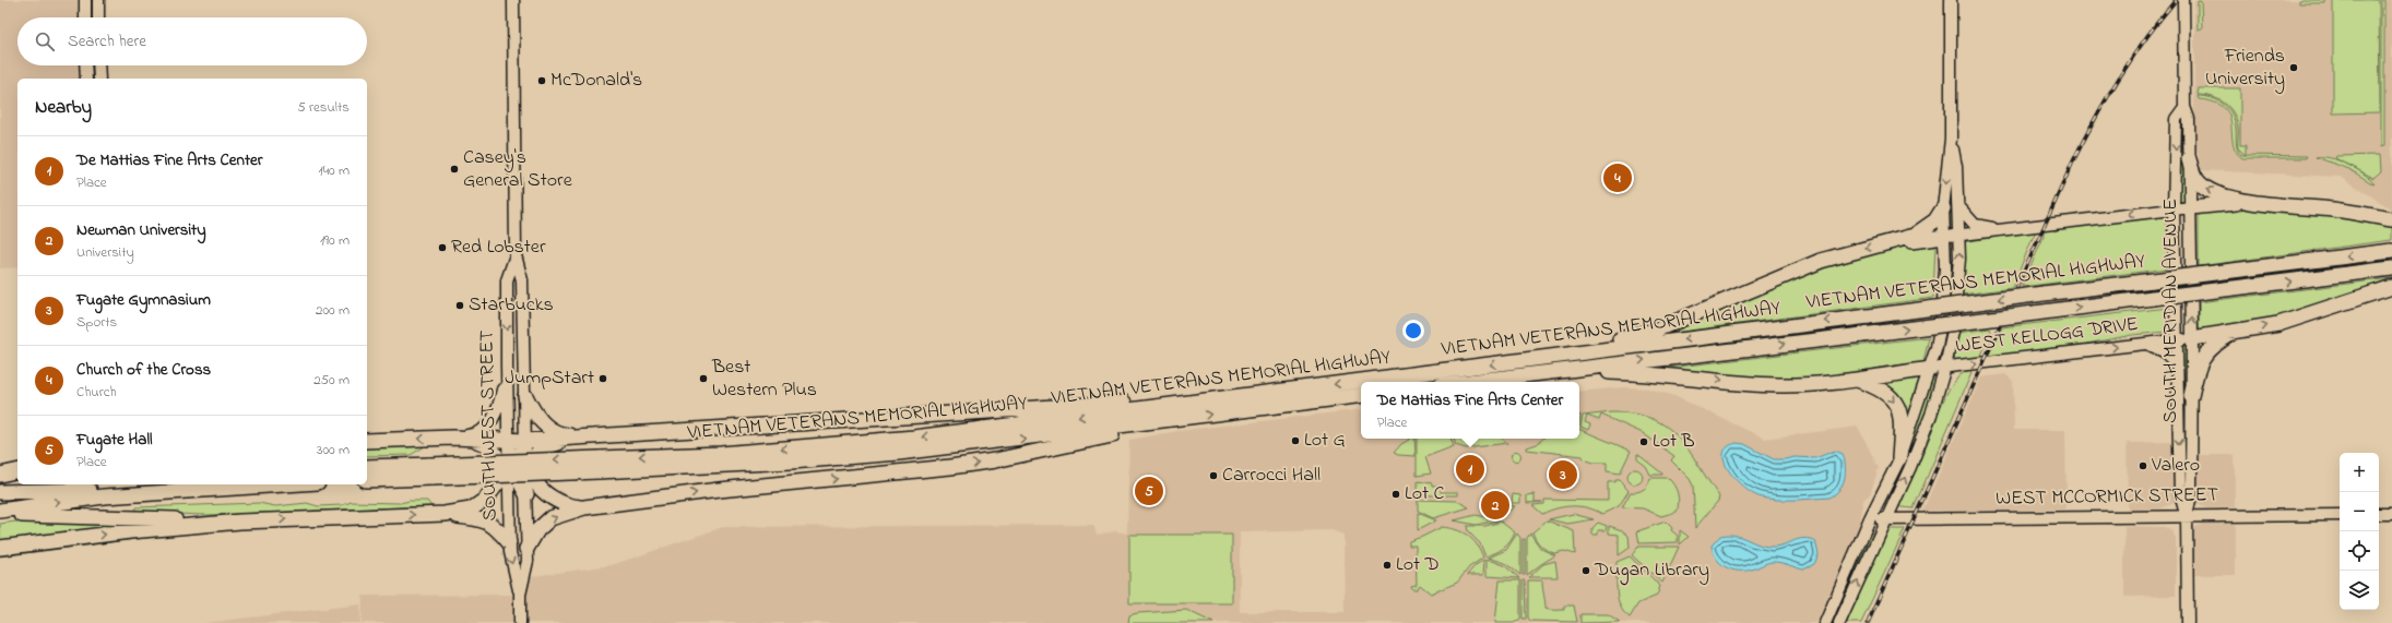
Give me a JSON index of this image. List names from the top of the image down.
{
  "streets": {
    "highway": ["VIETNAM VETERANS MEMORIAL HIGHWAY"],
    "main road": [
      "SOUTH MERIDIAN AVENUE",
      "WEST KELLOGG DRIVE",
      "SOUTH WEST STREET",
      "WEST MCCORMICK STREET"
    ]
  },
  "crossings": [
    ["SOUTH MERIDIAN AVENUE", "WEST KELLOGG DRIVE"],
    ["SOUTH MERIDIAN AVENUE", "WEST MCCORMICK STREET"]
  ],
  "one_way": ["WEST KELLOGG DRIVE"],
  "places": [
    "Friends University",
    "McDonald's",
    "Casey's General Store",
    "Red Lobster",
    "Starbucks",
    "JumpStart",
    "Best Western Plus",
    "Lot G",
    "Lot B",
    "Valero",
    "Carrocci Hall",
    "Lot C",
    "Lot D",
    "Dugan Library"
  ],
  "page": {
    "search": "Search here",
    "heading": ["Nearby", "5 results"],
    "list": [
      {
        "mark": "1",
        "name": "De Mattias Fine Arts Center",
        "note": "Place",
        "value": "140 m"
      },
      {
        "mark": "2",
        "name": "Newman University",
        "note": "University",
        "value": "190 m"
      },
      {
        "mark": "3",
        "name": "Fugate Gymnasium",
        "note": "Sports",
        "value": "200 m"
      },
      {
        "mark": "4",
        "name": "Church of the Cross",
        "note": "Church",
        "value": "250 m"
      },
      {
        "mark": "5",
        "name": "Fugate Hall",
        "note": "Place",
        "value": "300 m"
      }
    ],
    "pins": [
      "4",
      "1",
      "3",
      "5",
      "2"
    ],
    "popup": ["De Mattias Fine Arts Center", "Place"],
    "map_buttons": ["+", "−"]
  }
}
